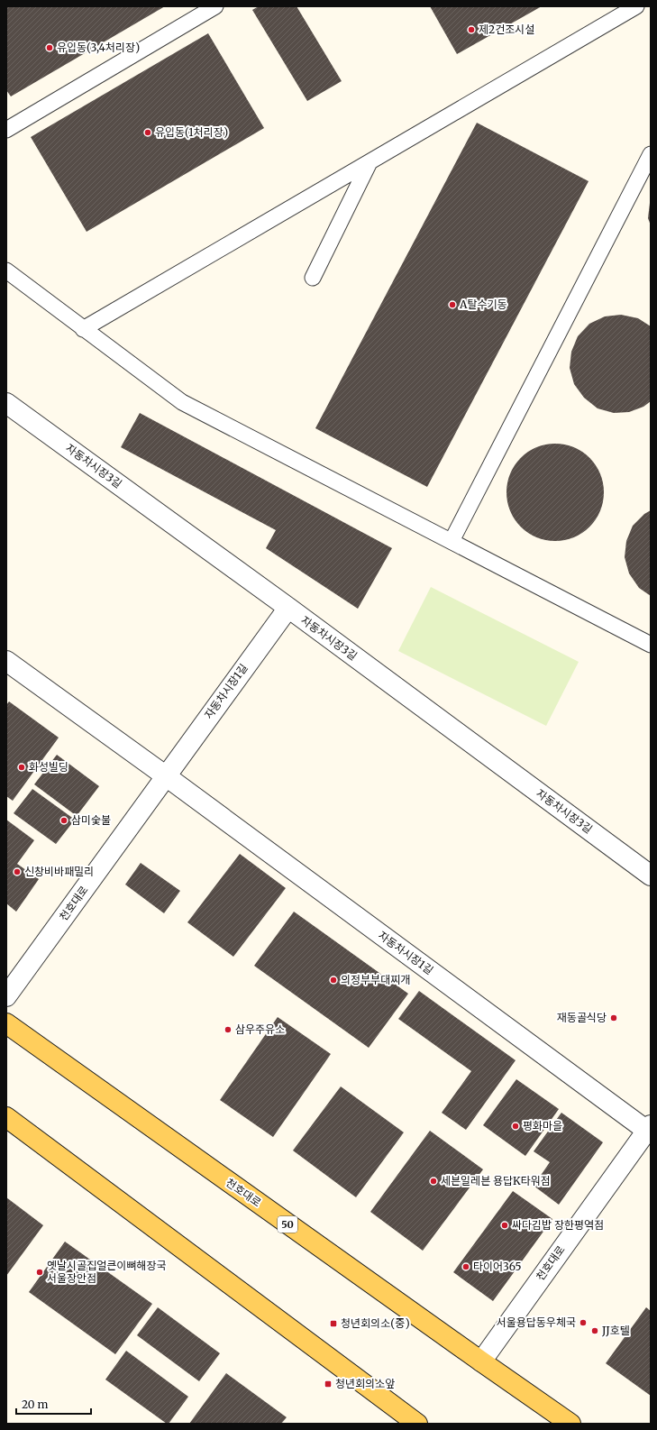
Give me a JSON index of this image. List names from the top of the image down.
{
  "streets": {
    "main road": ["천호대로", "50"],
    "street": ["자동차시장3길", "자동차시장1길"]
  },
  "crossings": [
    ["자동차시장3길", "자동차시장1길"],
    ["자동차시장1길", "천호대로"]
  ],
  "places": {
    "other": [
      "제2건조시설",
      "유입동(3,4처리장)",
      "유입동(1처리장)",
      "A탈수기동",
      "화성빌딩",
      "삼미숯불",
      "신창비바패밀리",
      "의정부부대찌개",
      "재동골식당",
      "삼우주유소",
      "평화마을",
      "세븐일레븐 용답K타워점",
      "싸다김밥 장한평역점",
      "타이어365",
      "옛날시골집얼큰이뼈해장국 서울장안점",
      "서울용답동우체국",
      "JJ호텔"
    ],
    "transit": ["청년회의소(중)", "청년회의소앞"]
  },
  "scale_bar": "20 m"
}
